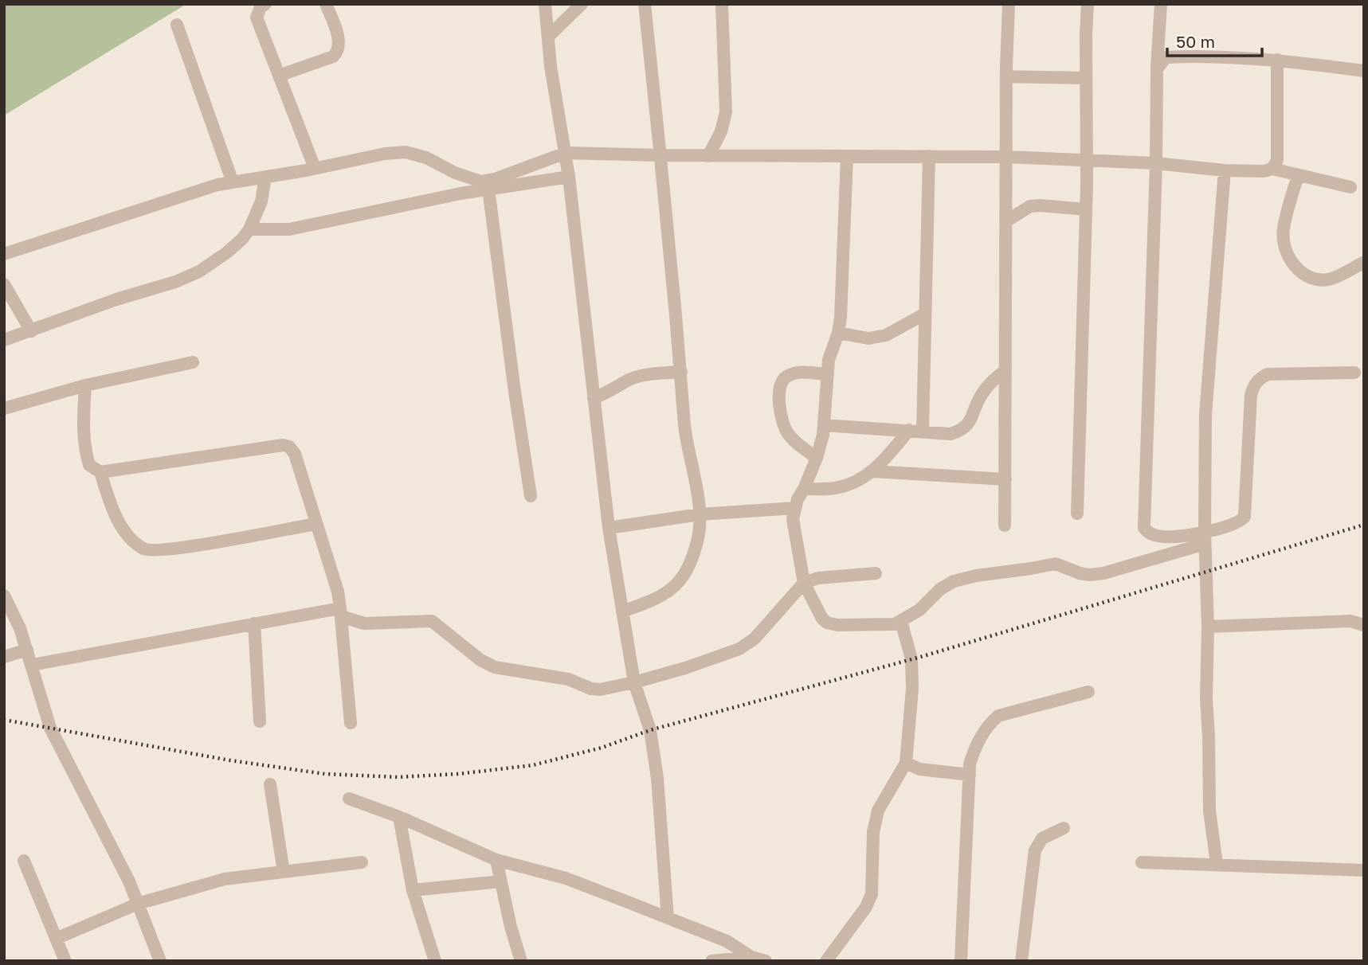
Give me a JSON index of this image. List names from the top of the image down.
{
  "scale_bar": "50 m"
}
